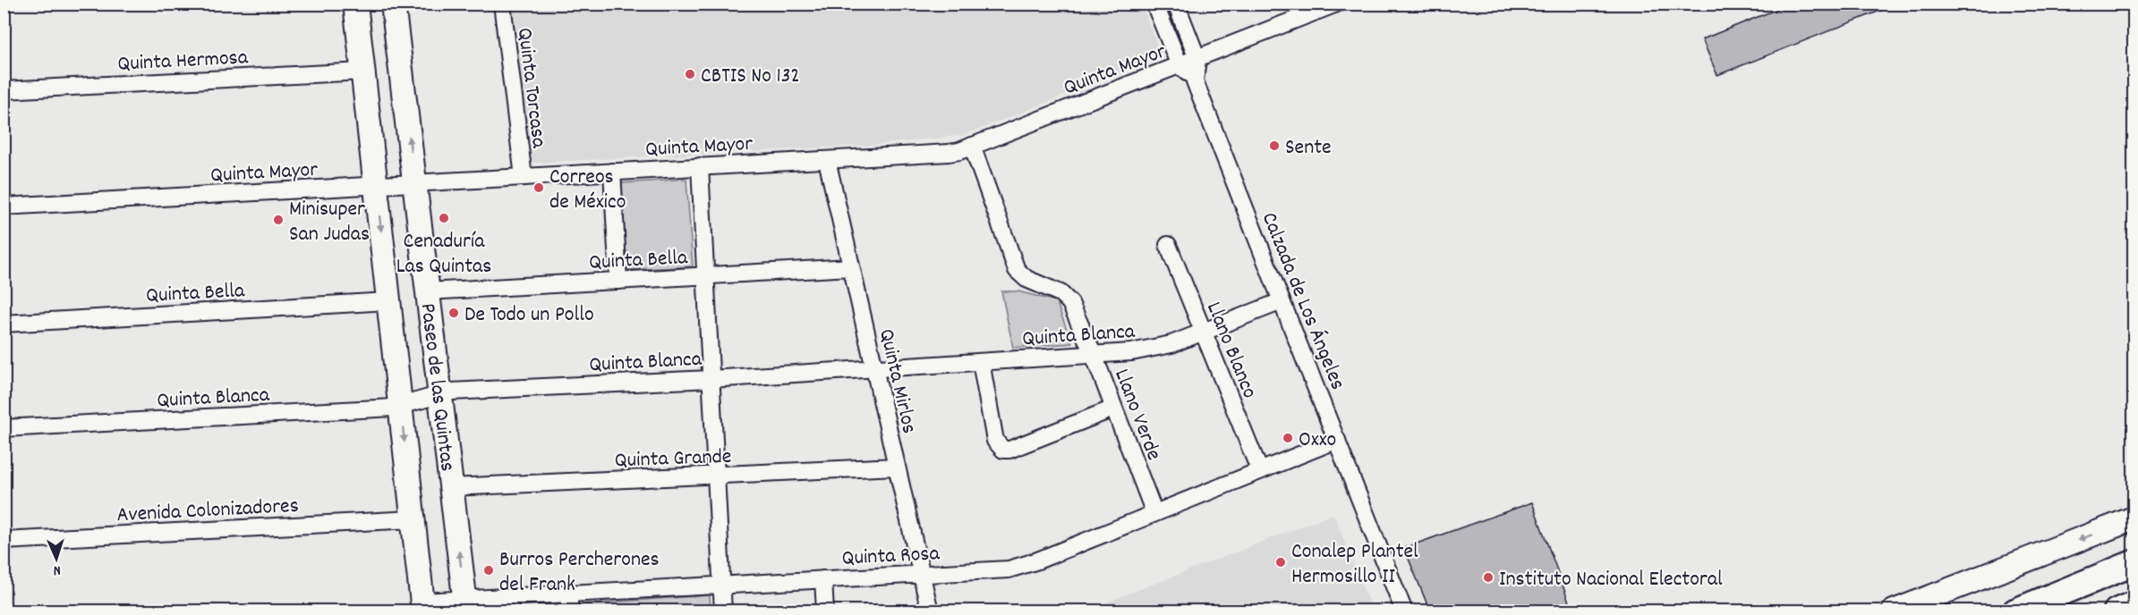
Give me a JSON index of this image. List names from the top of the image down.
{
  "streets": {
    "main road": ["Paseo de las Quintas"],
    "street": [
      "Quinta Hermosa",
      "Quinta Mayor",
      "Quinta Torcasa",
      "Quinta Bella",
      "Calzada de Los Ángeles",
      "Quinta Blanca",
      "Llano Blanco",
      "Quinta Mirlos",
      "Llano Verde",
      "Quinta Grande",
      "Avenida Colonizadores",
      "Quinta Rosa"
    ]
  },
  "crossings": [
    ["Quinta Hermosa", "Paseo de las Quintas"],
    ["Quinta Mayor", "Quinta Torcasa"],
    ["Quinta Mayor", "Calzada de Los Ángeles"],
    ["Quinta Mayor", "Quinta Mirlos"],
    ["Quinta Mayor", "Paseo de las Quintas"],
    ["Quinta Mayor", "Llano Verde"],
    ["Quinta Bella", "Quinta Mirlos"],
    ["Quinta Bella", "Paseo de las Quintas"],
    ["Calzada de Los Ángeles", "Quinta Blanca"],
    ["Calzada de Los Ángeles", "Quinta Rosa"],
    ["Quinta Blanca", "Llano Blanco"],
    ["Quinta Blanca", "Quinta Mirlos"],
    ["Quinta Blanca", "Paseo de las Quintas"],
    ["Quinta Blanca", "Llano Verde"],
    ["Llano Blanco", "Quinta Rosa"],
    ["Quinta Mirlos", "Quinta Grande"],
    ["Quinta Mirlos", "Quinta Rosa"],
    ["Paseo de las Quintas", "Quinta Grande"],
    ["Paseo de las Quintas", "Avenida Colonizadores"],
    ["Paseo de las Quintas", "Quinta Rosa"],
    ["Llano Verde", "Quinta Rosa"]
  ],
  "places": [
    "CBTIS No 132",
    "Sente",
    "Correos de México",
    "Cenaduría Las Quintas",
    "Minisuper San Judas",
    "De Todo un Pollo",
    "Oxxo",
    "Conalep Plantel Hermosillo II",
    "Burros Percherones del Frank",
    "Instituto Nacional Electoral"
  ],
  "north": "bottom"
}
